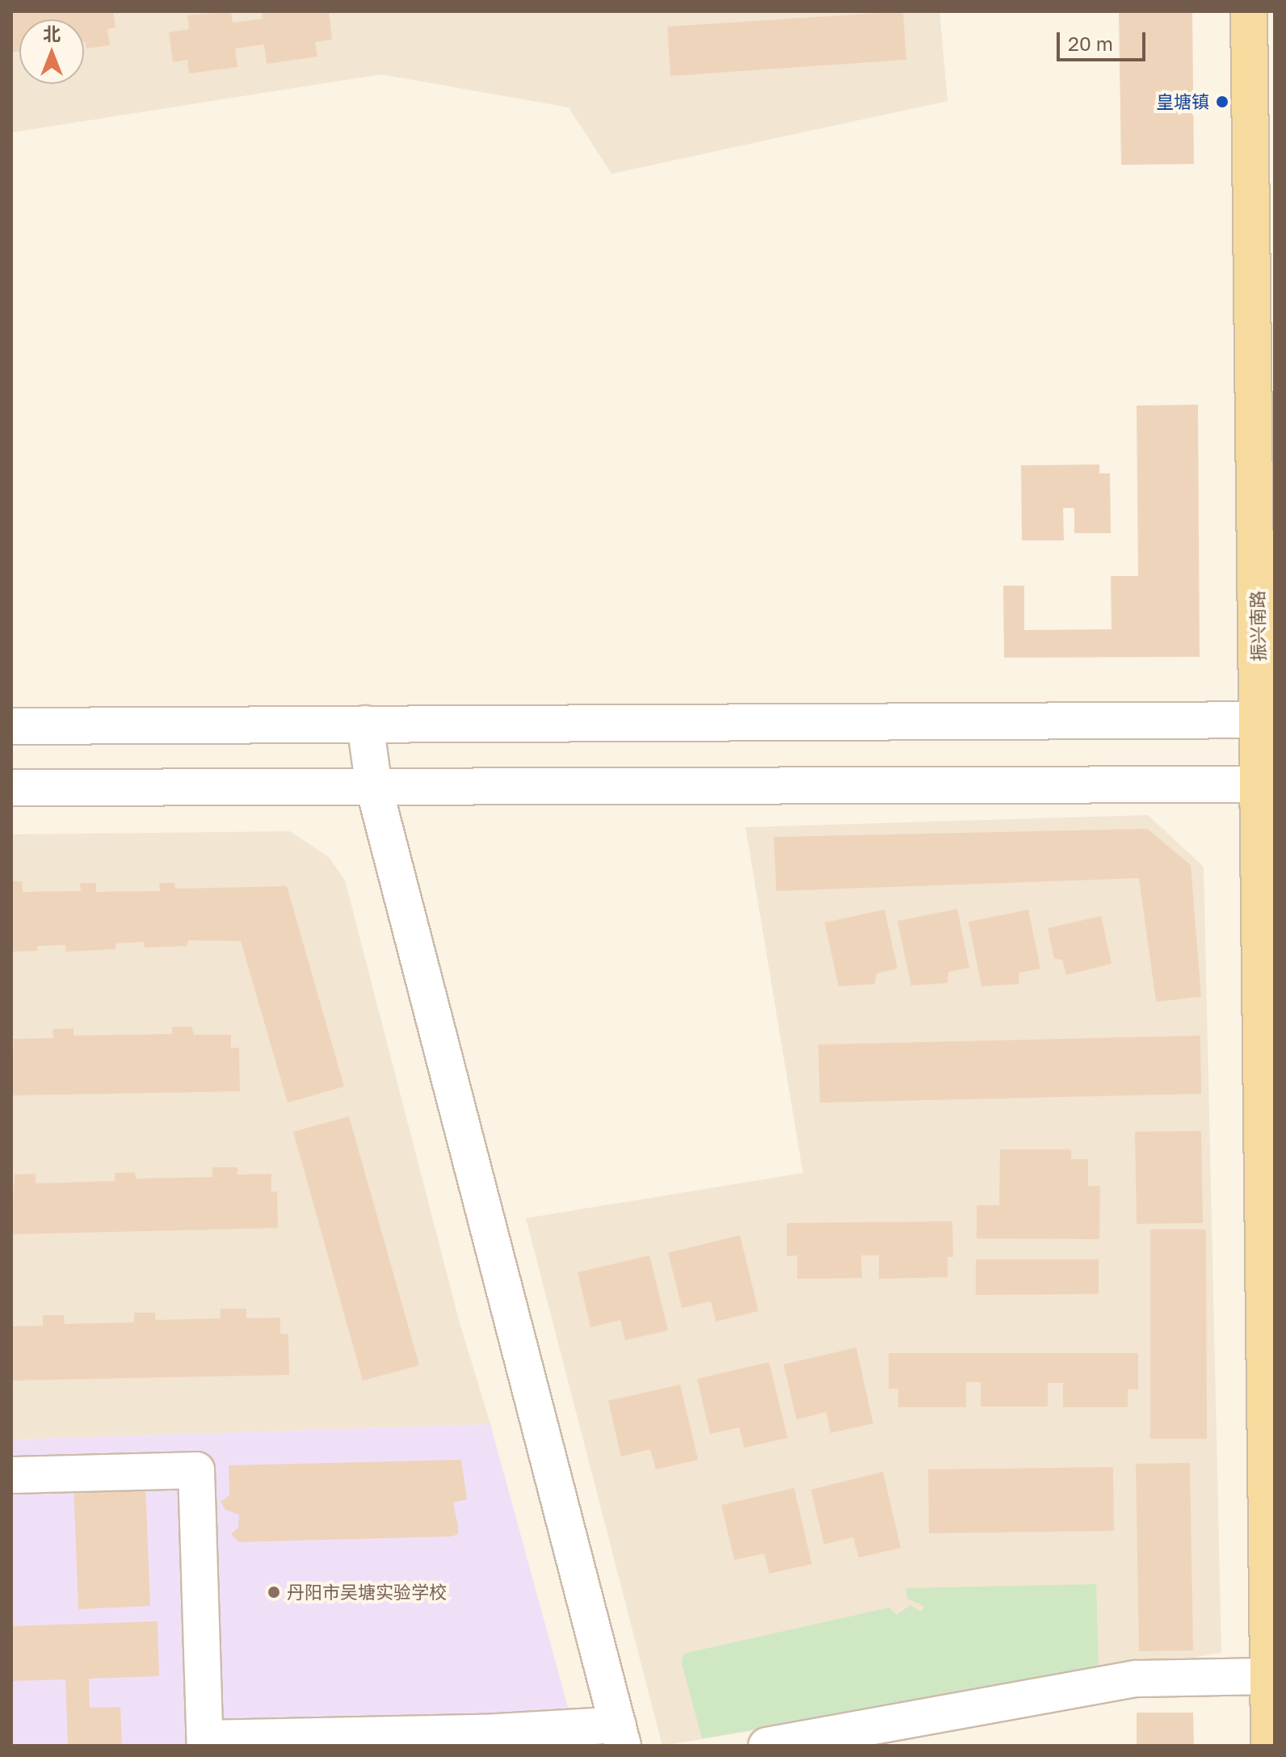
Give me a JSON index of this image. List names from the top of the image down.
{
  "streets": {
    "main road": ["振兴南路"]
  },
  "places": ["皇塘镇", "丹阳市吴塘实验学校"],
  "scale_bar": "20 m",
  "north": "top"
}
